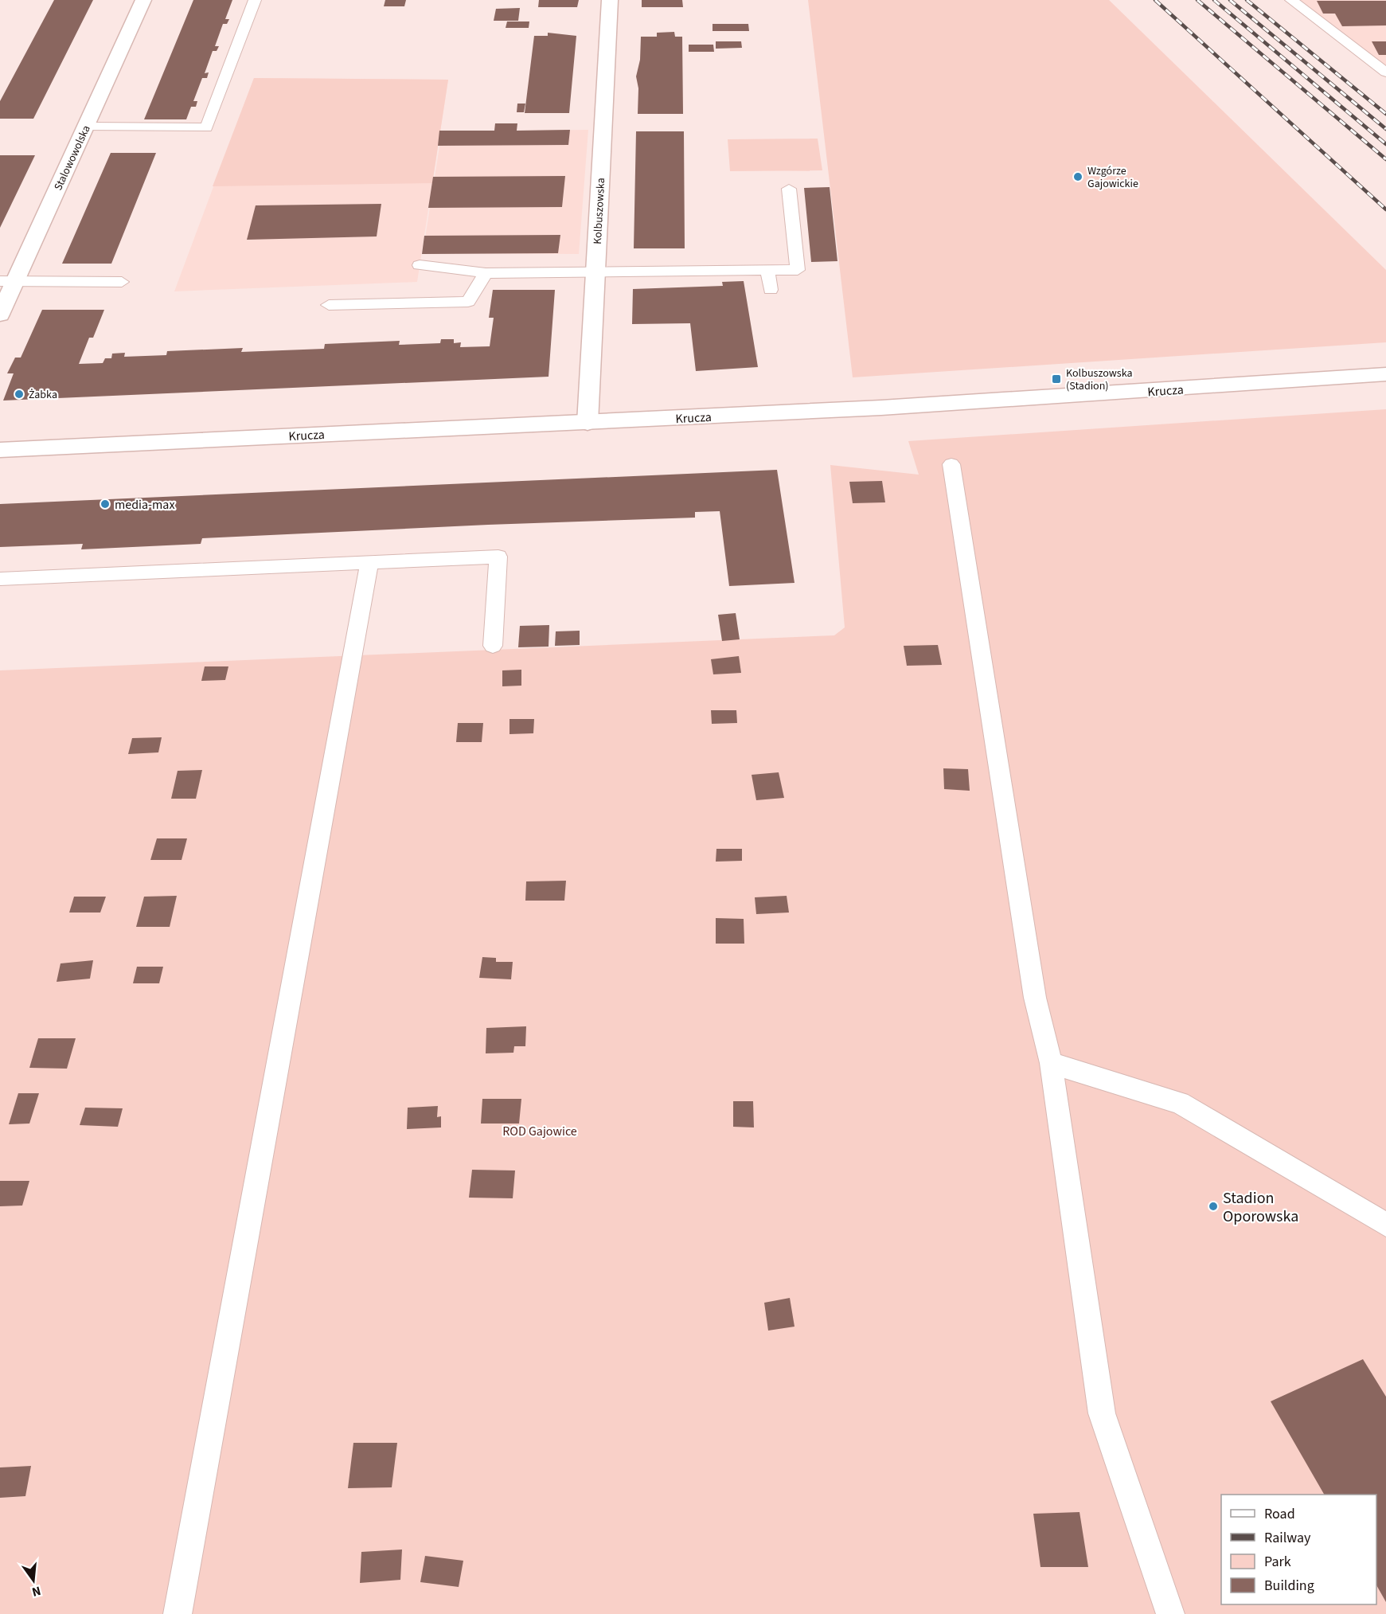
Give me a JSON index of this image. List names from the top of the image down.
{
  "streets": {
    "street": ["Stalowowolska", "Kolbuszowska", "Krucza"]
  },
  "crossings": [
    ["Kolbuszowska", "Krucza"]
  ],
  "parks": ["ROD Gajowice"],
  "places": {
    "other": [
      "Wzgórze Gajowickie",
      "Żabka",
      "media-max",
      "Stadion Oporowska"
    ],
    "transit": ["Kolbuszowska (Stadion)"]
  },
  "legend": [
    "Road",
    "Railway",
    "Park",
    "Building"
  ],
  "north": "bottom"
}
